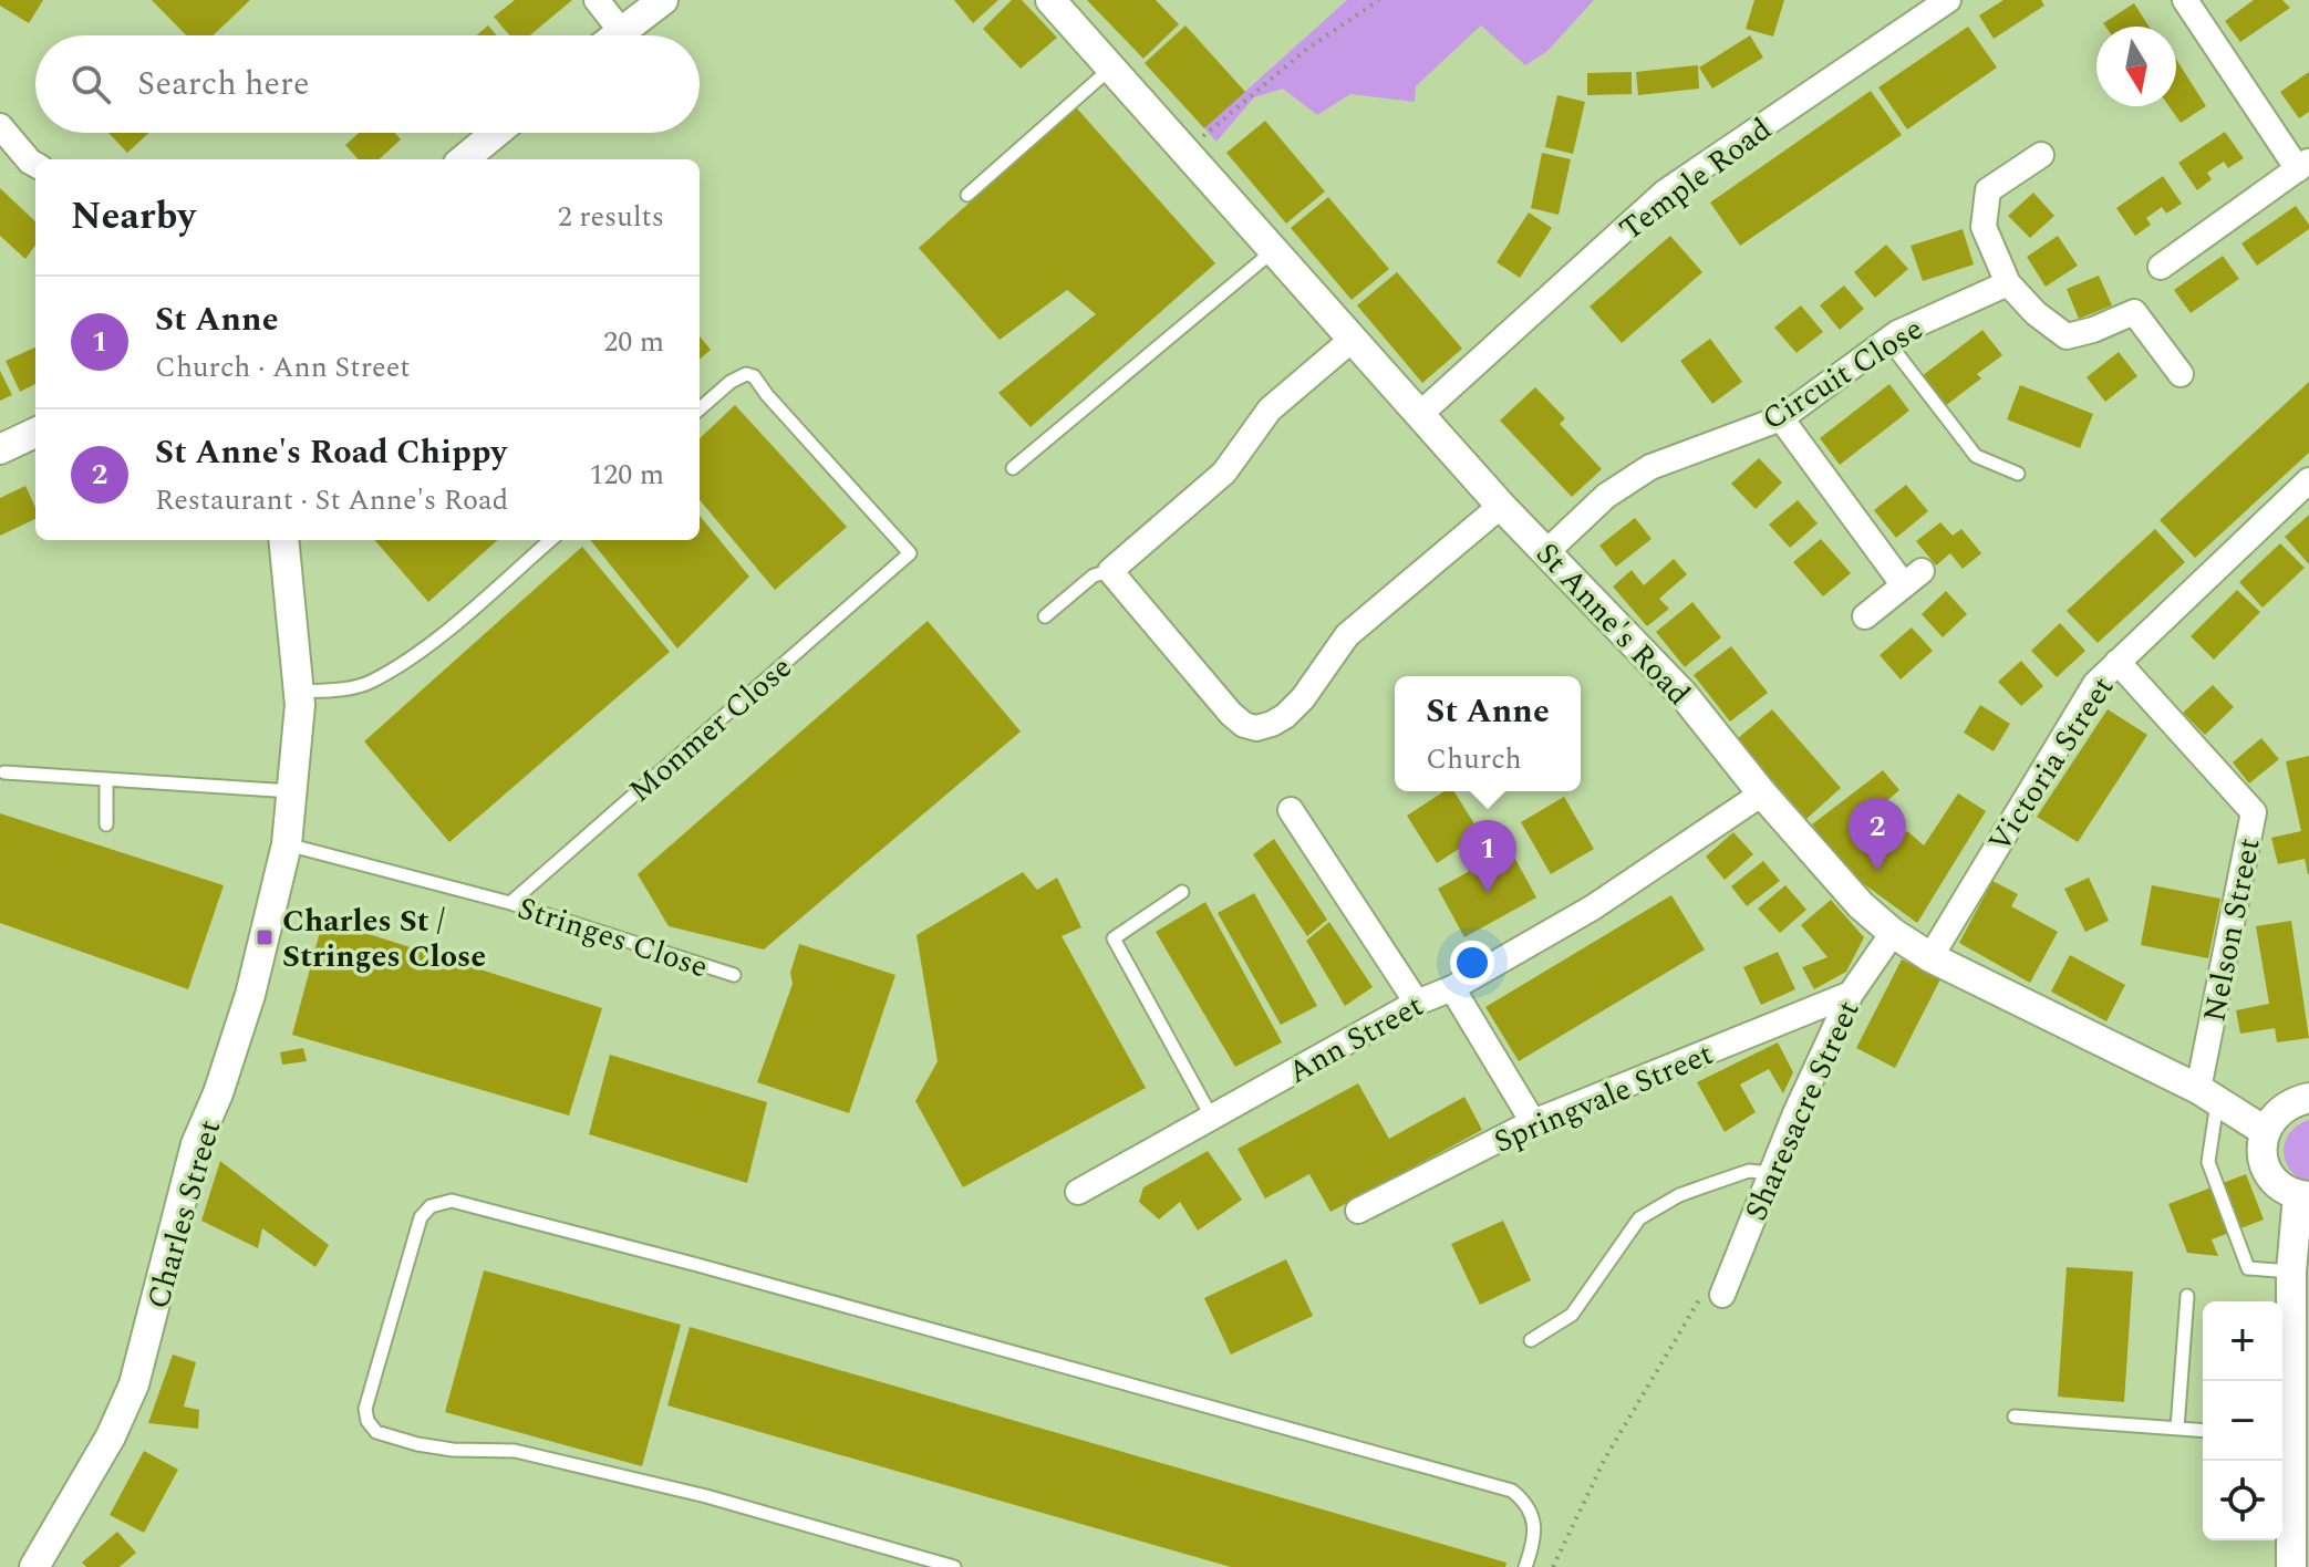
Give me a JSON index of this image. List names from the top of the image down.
{
  "streets": {
    "street": [
      "Temple Road",
      "Circuit Close",
      "St Anne's Road",
      "Victoria Street",
      "Nelson Street",
      "Ann Street",
      "Springvale Street",
      "Sharesacre Street",
      "Charles Street"
    ],
    "lane": ["Monmer Close", "Stringes Close"]
  },
  "crossings": [
    ["Temple Road", "St Anne's Road"],
    ["Circuit Close", "St Anne's Road"],
    ["St Anne's Road", "Victoria Street"],
    ["St Anne's Road", "Nelson Street"],
    ["St Anne's Road", "Ann Street"],
    ["St Anne's Road", "Sharesacre Street"],
    ["Monmer Close", "Stringes Close"],
    ["Victoria Street", "Nelson Street"],
    ["Stringes Close", "Charles Street"],
    ["Springvale Street", "Sharesacre Street"]
  ],
  "places": {
    "transit": ["Charles St / Stringes Close"]
  },
  "north": "bottom",
  "page": {
    "search": "Search here",
    "heading": ["Nearby", "2 results"],
    "list": [
      {
        "mark": "1",
        "name": "St Anne",
        "note": "Church · Ann Street",
        "value": "20 m"
      },
      {
        "mark": "2",
        "name": "St Anne's Road Chippy",
        "note": "Restaurant · St Anne's Road",
        "value": "120 m"
      }
    ],
    "popup": ["St Anne", "Church"],
    "pins": ["2", "1"],
    "map_buttons": ["+", "−"]
  }
}
